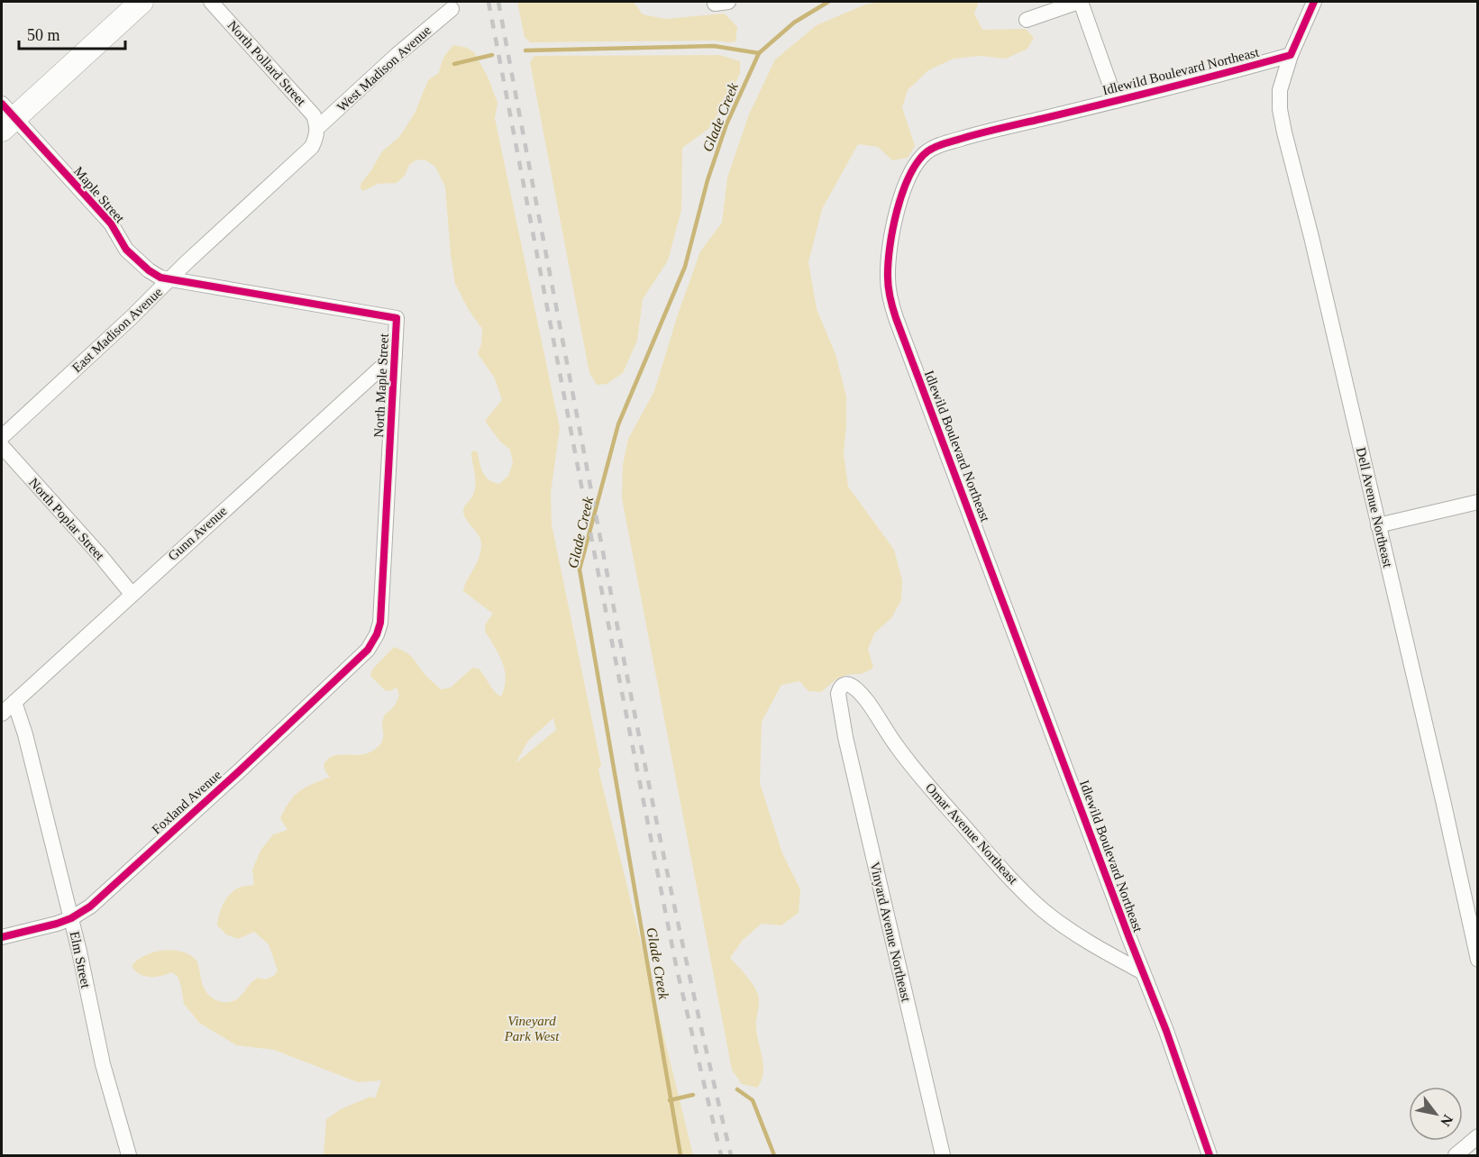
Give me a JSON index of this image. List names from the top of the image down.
{
  "streets": {
    "street": [
      "North Pollard Street",
      "West Madison Avenue",
      "Idlewild Boulevard Northeast",
      "Maple Street",
      "East Madison Avenue",
      "North Maple Street",
      "Dell Avenue Northeast",
      "North Poplar Street",
      "Gunn Avenue",
      "Foxland Avenue",
      "Omar Avenue Northeast",
      "Vinyard Avenue Northeast",
      "Elm Street"
    ]
  },
  "crossings": [
    ["North Pollard Street", "West Madison Avenue"],
    ["North Pollard Street", "East Madison Avenue"],
    ["West Madison Avenue", "East Madison Avenue"],
    ["Idlewild Boulevard Northeast", "Dell Avenue Northeast"],
    ["Idlewild Boulevard Northeast", "Omar Avenue Northeast"],
    ["Maple Street", "East Madison Avenue"],
    ["Maple Street", "North Maple Street"],
    ["East Madison Avenue", "North Maple Street"],
    ["North Maple Street", "Gunn Avenue"],
    ["North Maple Street", "Foxland Avenue"],
    ["North Poplar Street", "Gunn Avenue"],
    ["Gunn Avenue", "Elm Street"],
    ["Foxland Avenue", "Elm Street"],
    ["Omar Avenue Northeast", "Vinyard Avenue Northeast"]
  ],
  "water": ["Glade Creek"],
  "parks": ["Vineyard Park West"],
  "scale_bar": "50 m",
  "north": "bottom right"
}
